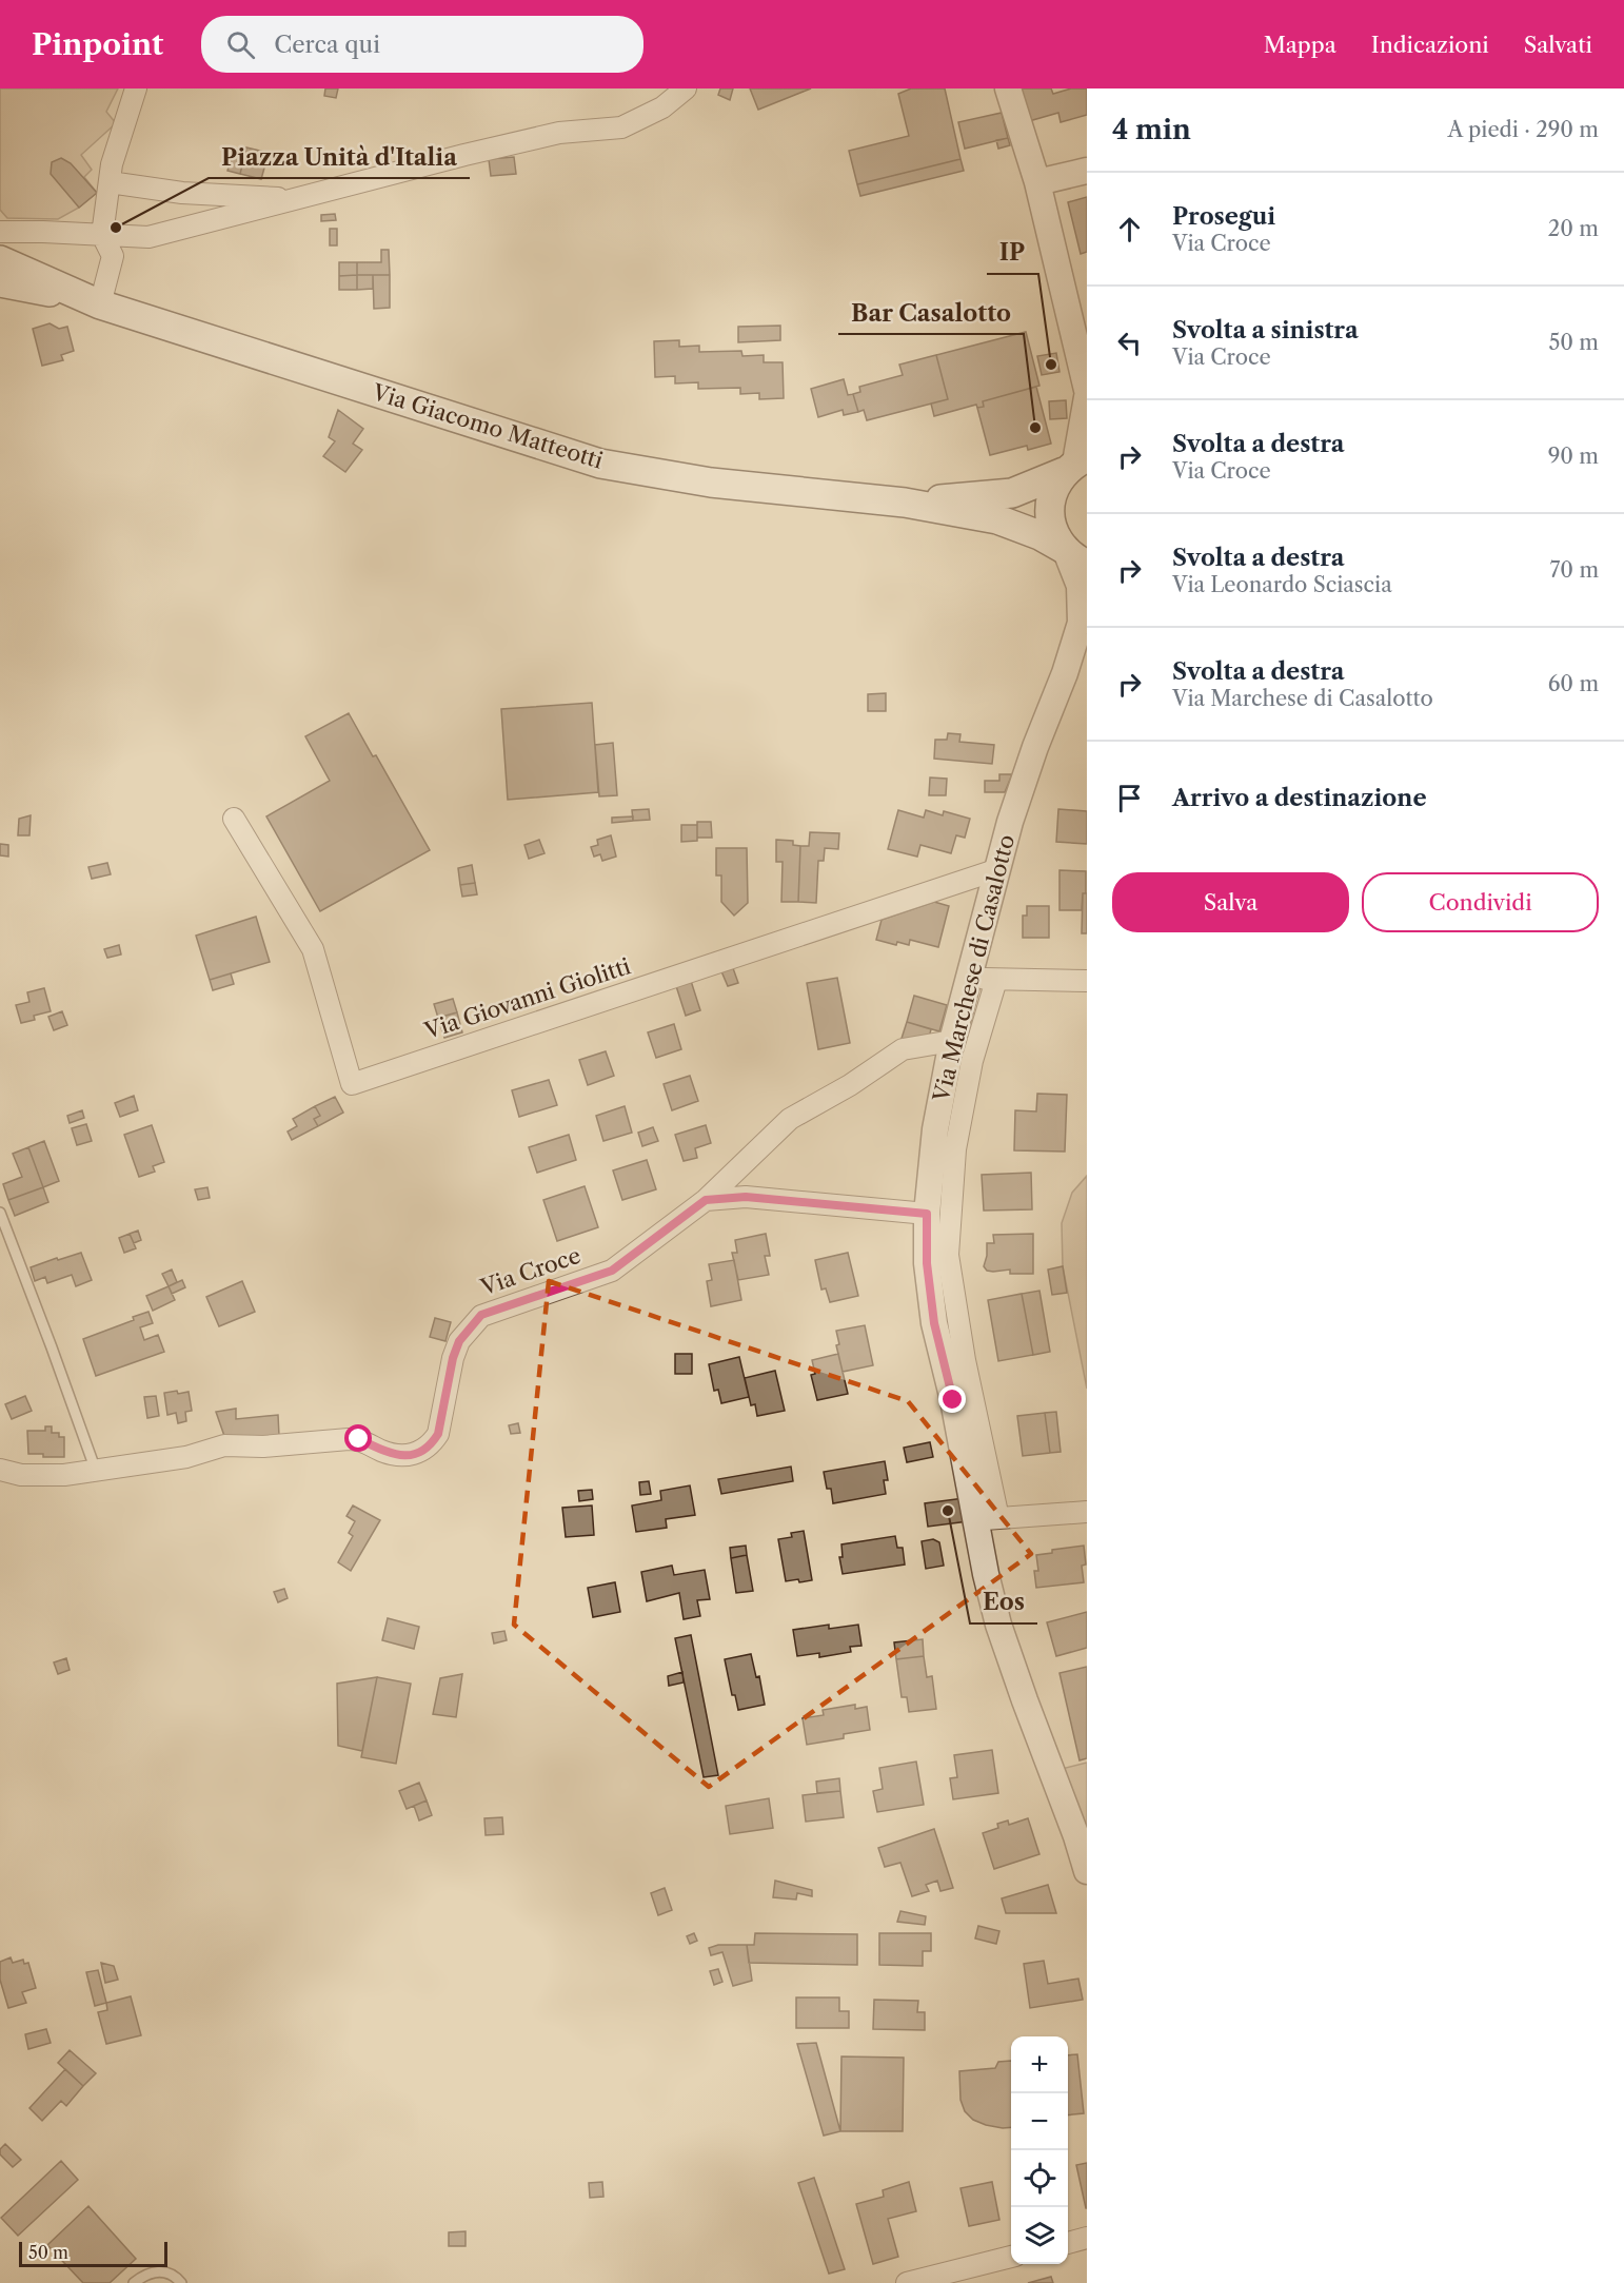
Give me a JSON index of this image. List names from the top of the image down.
{
  "streets": {
    "main road": ["Via Giacomo Matteotti"],
    "street": ["Via Marchese di Casalotto", "Via Giovanni Giolitti", "Via Croce"]
  },
  "crossings": [
    ["Via Marchese di Casalotto", "Via Giovanni Giolitti"],
    ["Via Marchese di Casalotto", "Via Croce"]
  ],
  "places": [
    "Piazza Unità d'Italia",
    "IP",
    "Bar Casalotto",
    "Eos"
  ],
  "scale_bar": "50 m",
  "page": {
    "header": "Pinpoint",
    "search": "Cerca qui",
    "nav": ["Mappa", "Indicazioni", "Salvati"],
    "heading": ["4 min", "A piedi · 290 m"],
    "list": [
      ["Prosegui", "Via Croce", "20 m"],
      ["Svolta a sinistra", "Via Croce", "50 m"],
      ["Svolta a destra", "Via Croce", "90 m"],
      ["Svolta a destra", "Via Leonardo Sciascia", "70 m"],
      ["Svolta a destra", "Via Marchese di Casalotto", "60 m"],
      "Arrivo a destinazione"
    ],
    "buttons": ["Salva", "Condividi"],
    "map_buttons": ["+", "−"],
    "scale": "50 m"
  }
}
